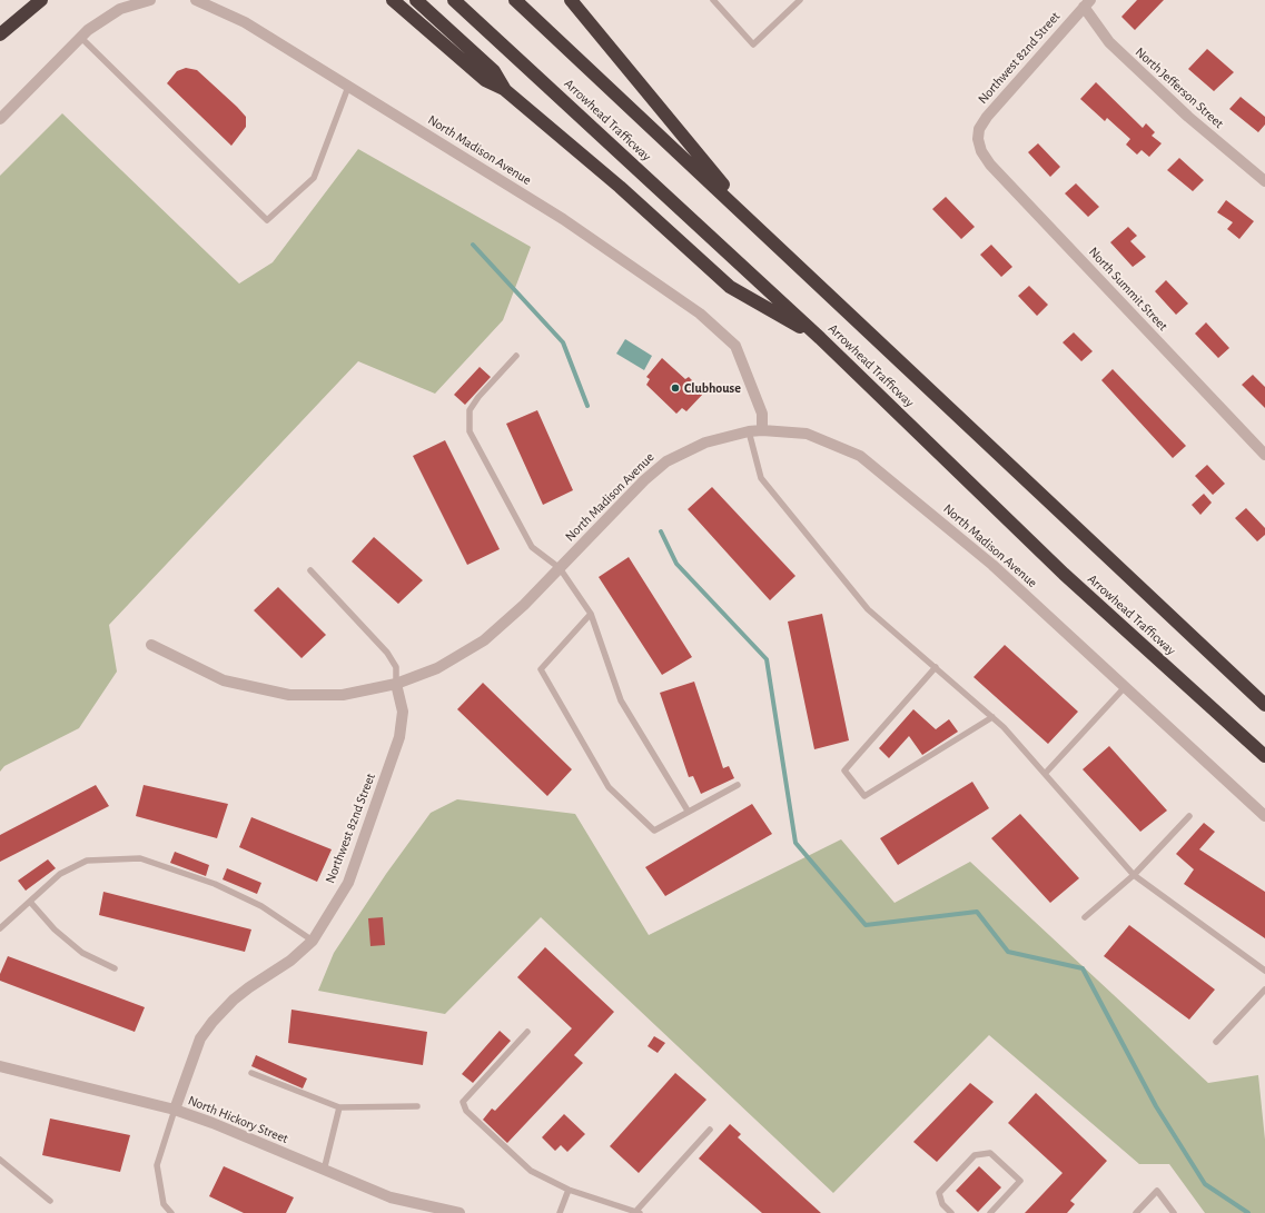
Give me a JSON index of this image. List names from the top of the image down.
{
  "streets": {
    "highway": ["Arrowhead Trafficway"],
    "street": [
      "Northwest 82nd Street",
      "North Jefferson Street",
      "North Madison Avenue",
      "North Summit Street",
      "North Hickory Street"
    ]
  },
  "crossings": [
    ["Northwest 82nd Street", "North Jefferson Street"],
    ["Northwest 82nd Street", "North Madison Avenue"],
    ["Northwest 82nd Street", "North Summit Street"],
    ["Northwest 82nd Street", "North Hickory Street"]
  ],
  "places": ["Clubhouse"]
}
